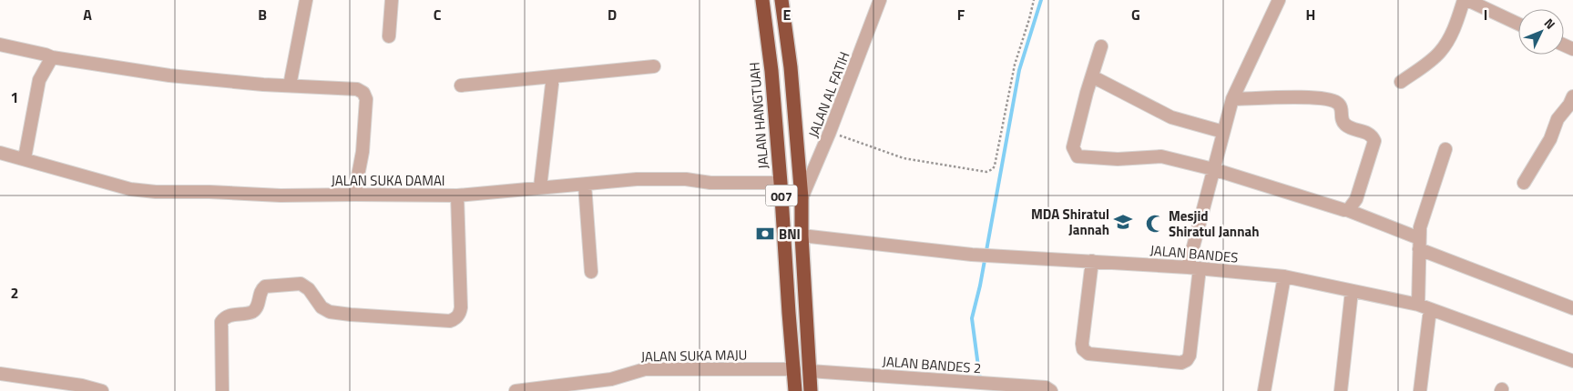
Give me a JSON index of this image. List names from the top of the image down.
{
  "streets": {
    "highway": ["JALAN HANGTUAH", "007"],
    "street": [
      "JALAN AL FATIH",
      "JALAN SUKA DAMAI",
      "JALAN BANDES",
      "JALAN SUKA MAJU",
      "JALAN BANDES 2"
    ]
  },
  "crossings": [
    ["JALAN AL FATIH", "007"],
    ["JALAN HANGTUAH", "JALAN SUKA DAMAI"],
    ["JALAN HANGTUAH", "JALAN SUKA MAJU"],
    ["007", "JALAN BANDES"],
    ["007", "JALAN BANDES 2"]
  ],
  "places": {
    "school or university": ["MDA Shiratul Jannah"],
    "mosque": ["Mesjid Shiratul Jannah"],
    "bank": ["BNI"]
  },
  "north": "top right",
  "grid": {
    "columns": [
      "A",
      "B",
      "C",
      "D",
      "E",
      "F",
      "G",
      "H",
      "I"
    ],
    "rows": ["1", "2"]
  }
}
